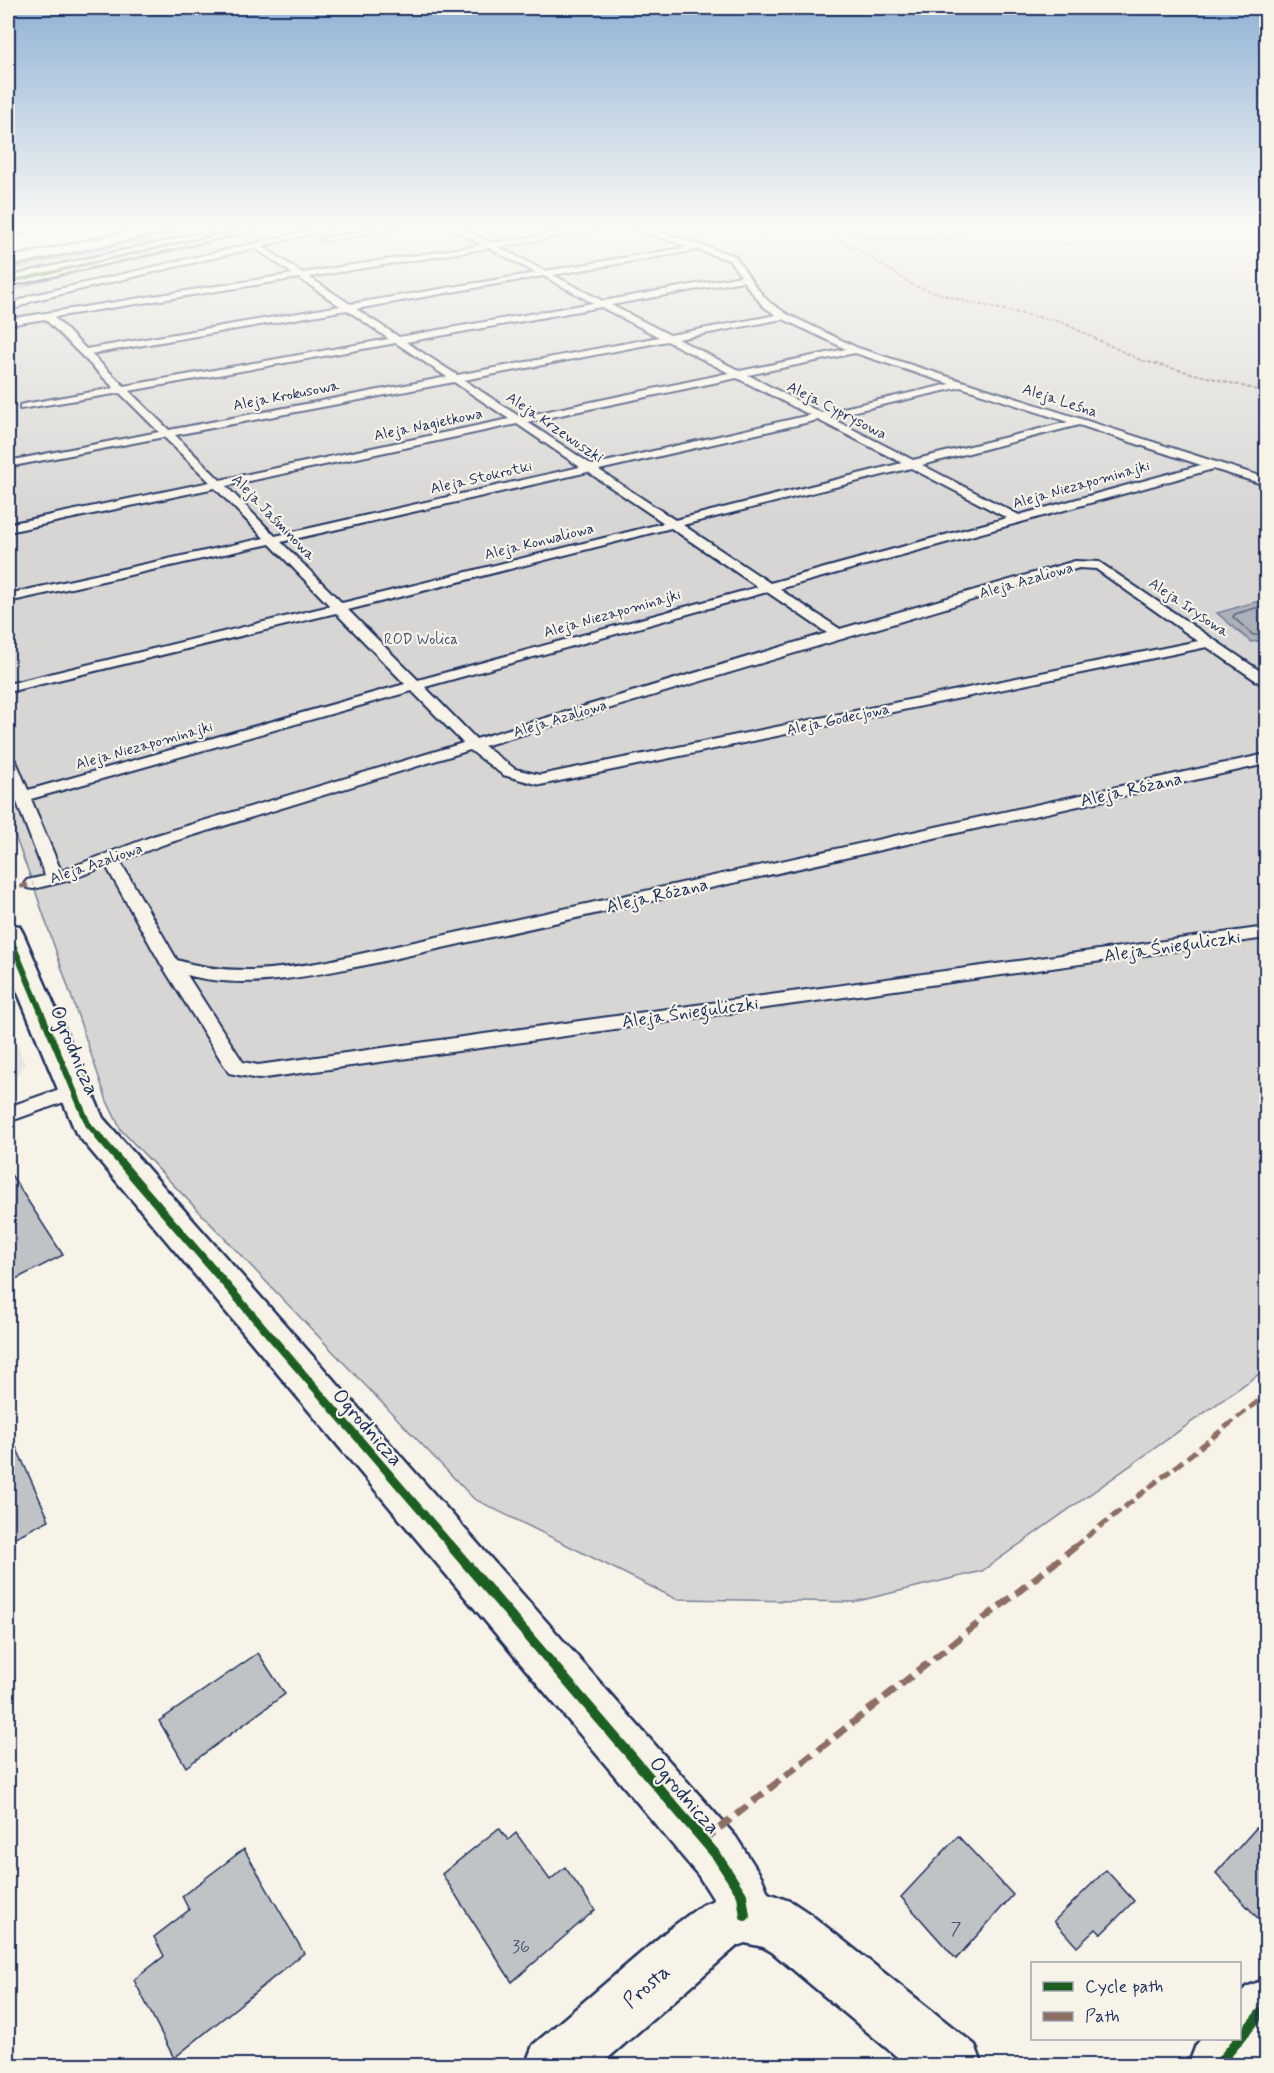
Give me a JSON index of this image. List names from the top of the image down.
{
  "streets": {
    "main road": ["Ogrodnicza", "Prosta"],
    "lane": [
      "Aleja Krokusowa",
      "Aleja Leśna",
      "Aleja Cyprysowa",
      "Aleja Nagietkowa",
      "Aleja Krzewuszki",
      "Aleja Stokrotki",
      "Aleja Niezapominajki",
      "Aleja Jaśminowa",
      "Aleja Konwaliowa",
      "Aleja Azaliowa",
      "Aleja Irysowa",
      "Aleja Godecjowa",
      "Aleja Różana",
      "Aleja Śnieguliczki"
    ]
  },
  "crossings": [
    ["Aleja Krokusowa", "Aleja Cyprysowa"],
    ["Aleja Krokusowa", "Aleja Krzewuszki"],
    ["Aleja Krokusowa", "Aleja Jaśminowa"],
    ["Aleja Leśna", "Aleja Nagietkowa"],
    ["Aleja Leśna", "Aleja Stokrotki"],
    ["Aleja Leśna", "Aleja Niezapominajki"],
    ["Aleja Leśna", "Aleja Konwaliowa"],
    ["Aleja Cyprysowa", "Aleja Nagietkowa"],
    ["Aleja Cyprysowa", "Aleja Stokrotki"],
    ["Aleja Cyprysowa", "Aleja Niezapominajki"],
    ["Aleja Cyprysowa", "Aleja Konwaliowa"],
    ["Aleja Nagietkowa", "Aleja Krzewuszki"],
    ["Aleja Nagietkowa", "Aleja Jaśminowa"],
    ["Aleja Krzewuszki", "Aleja Stokrotki"],
    ["Aleja Krzewuszki", "Aleja Niezapominajki"],
    ["Aleja Krzewuszki", "Aleja Konwaliowa"],
    ["Aleja Krzewuszki", "Aleja Azaliowa"],
    ["Aleja Stokrotki", "Aleja Jaśminowa"],
    ["Aleja Niezapominajki", "Aleja Jaśminowa"],
    ["Aleja Jaśminowa", "Aleja Konwaliowa"],
    ["Aleja Jaśminowa", "Aleja Azaliowa"],
    ["Aleja Jaśminowa", "Aleja Godecjowa"],
    ["Aleja Azaliowa", "Aleja Irysowa"],
    ["Aleja Azaliowa", "Aleja Godecjowa"],
    ["Aleja Irysowa", "Aleja Godecjowa"],
    ["Aleja Różana", "Aleja Śnieguliczki"],
    ["Ogrodnicza", "Prosta"]
  ],
  "parks": ["ROD Wolica"],
  "house_numbers": ["7", "36"],
  "legend": ["Cycle path", "Path"]
}
